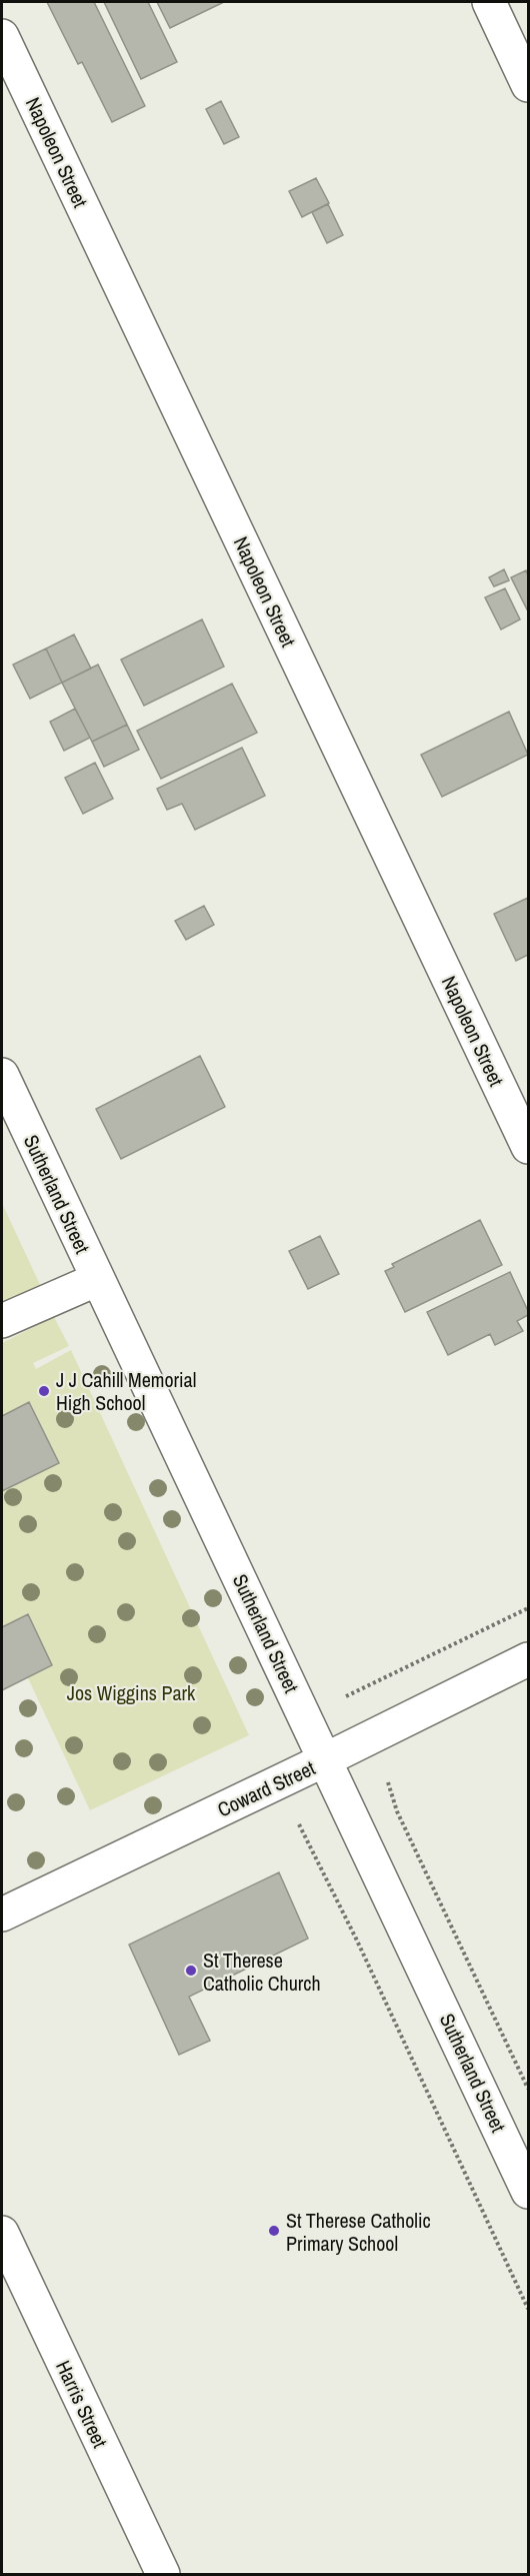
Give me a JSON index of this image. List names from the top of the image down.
{
  "streets": {
    "street": [
      "Napoleon Street",
      "Sutherland Street",
      "Coward Street",
      "Harris Street"
    ]
  },
  "crossings": [
    ["Sutherland Street", "Coward Street"]
  ],
  "parks": ["Jos Wiggins Park"],
  "places": ["J J Cahill Memorial High School", "St Therese Catholic Church", "St Therese Catholic Primary School"]
}
